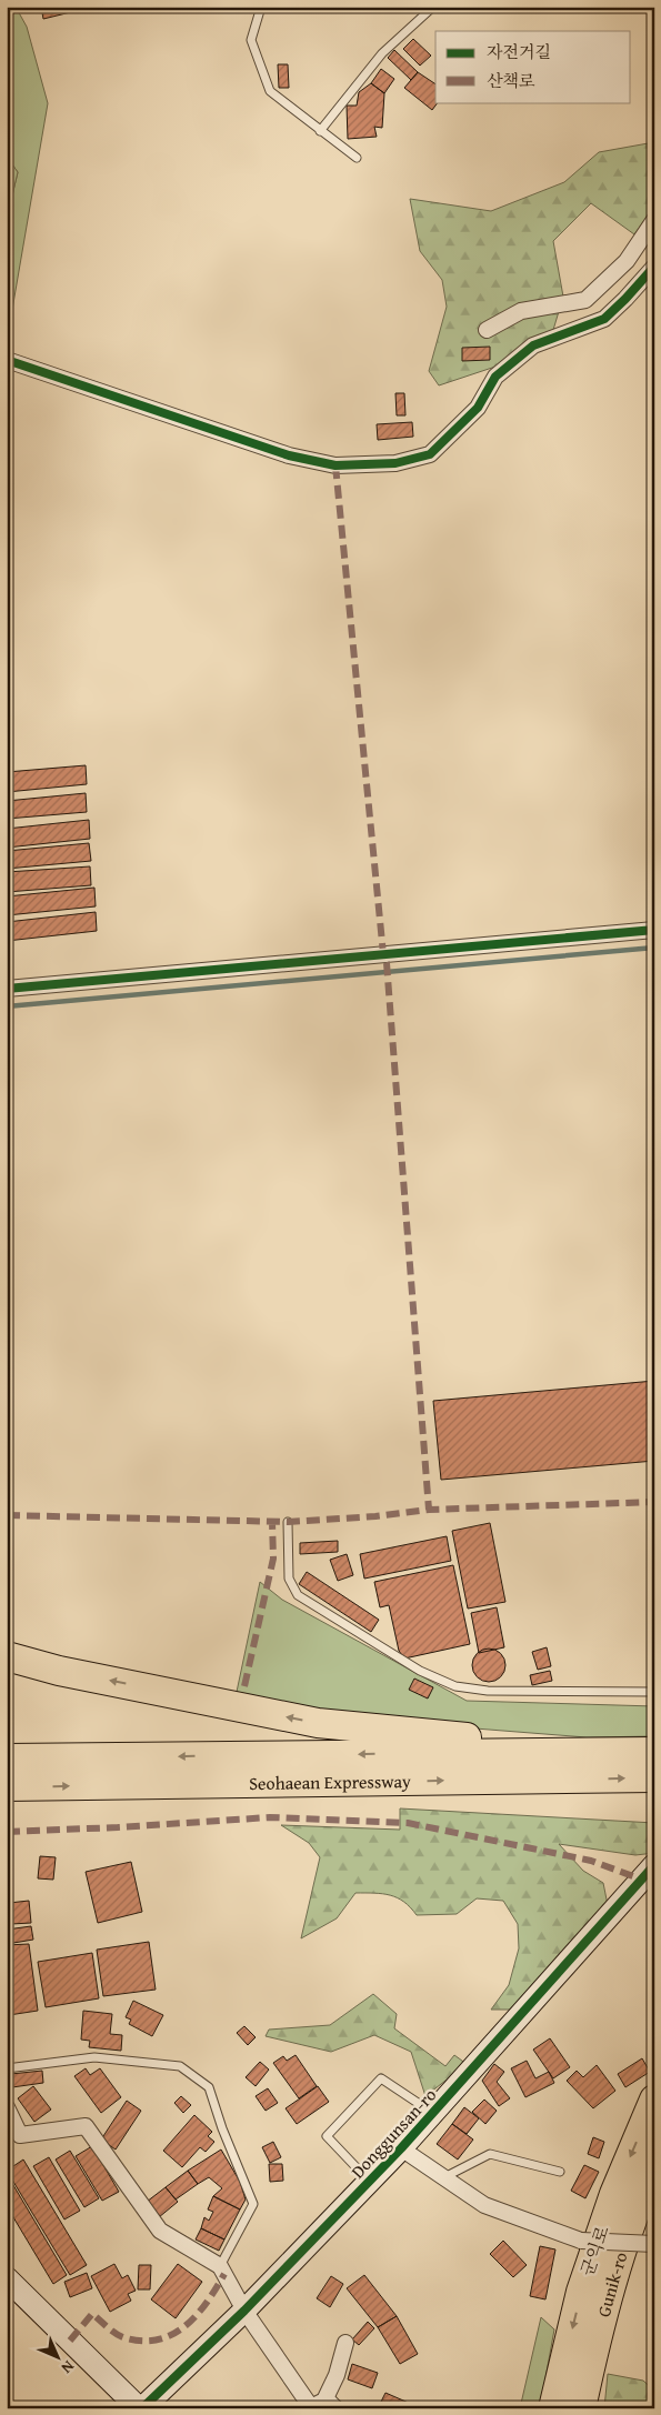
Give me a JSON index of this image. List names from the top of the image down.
{
  "streets": {
    "highway": ["Seohaean Expressway", "군익로", "Gunik-ro"],
    "street": ["Donggunsan-ro"]
  },
  "one_way": ["군익로"],
  "legend": ["자전거길", "산책로"],
  "north": "bottom right"
}
